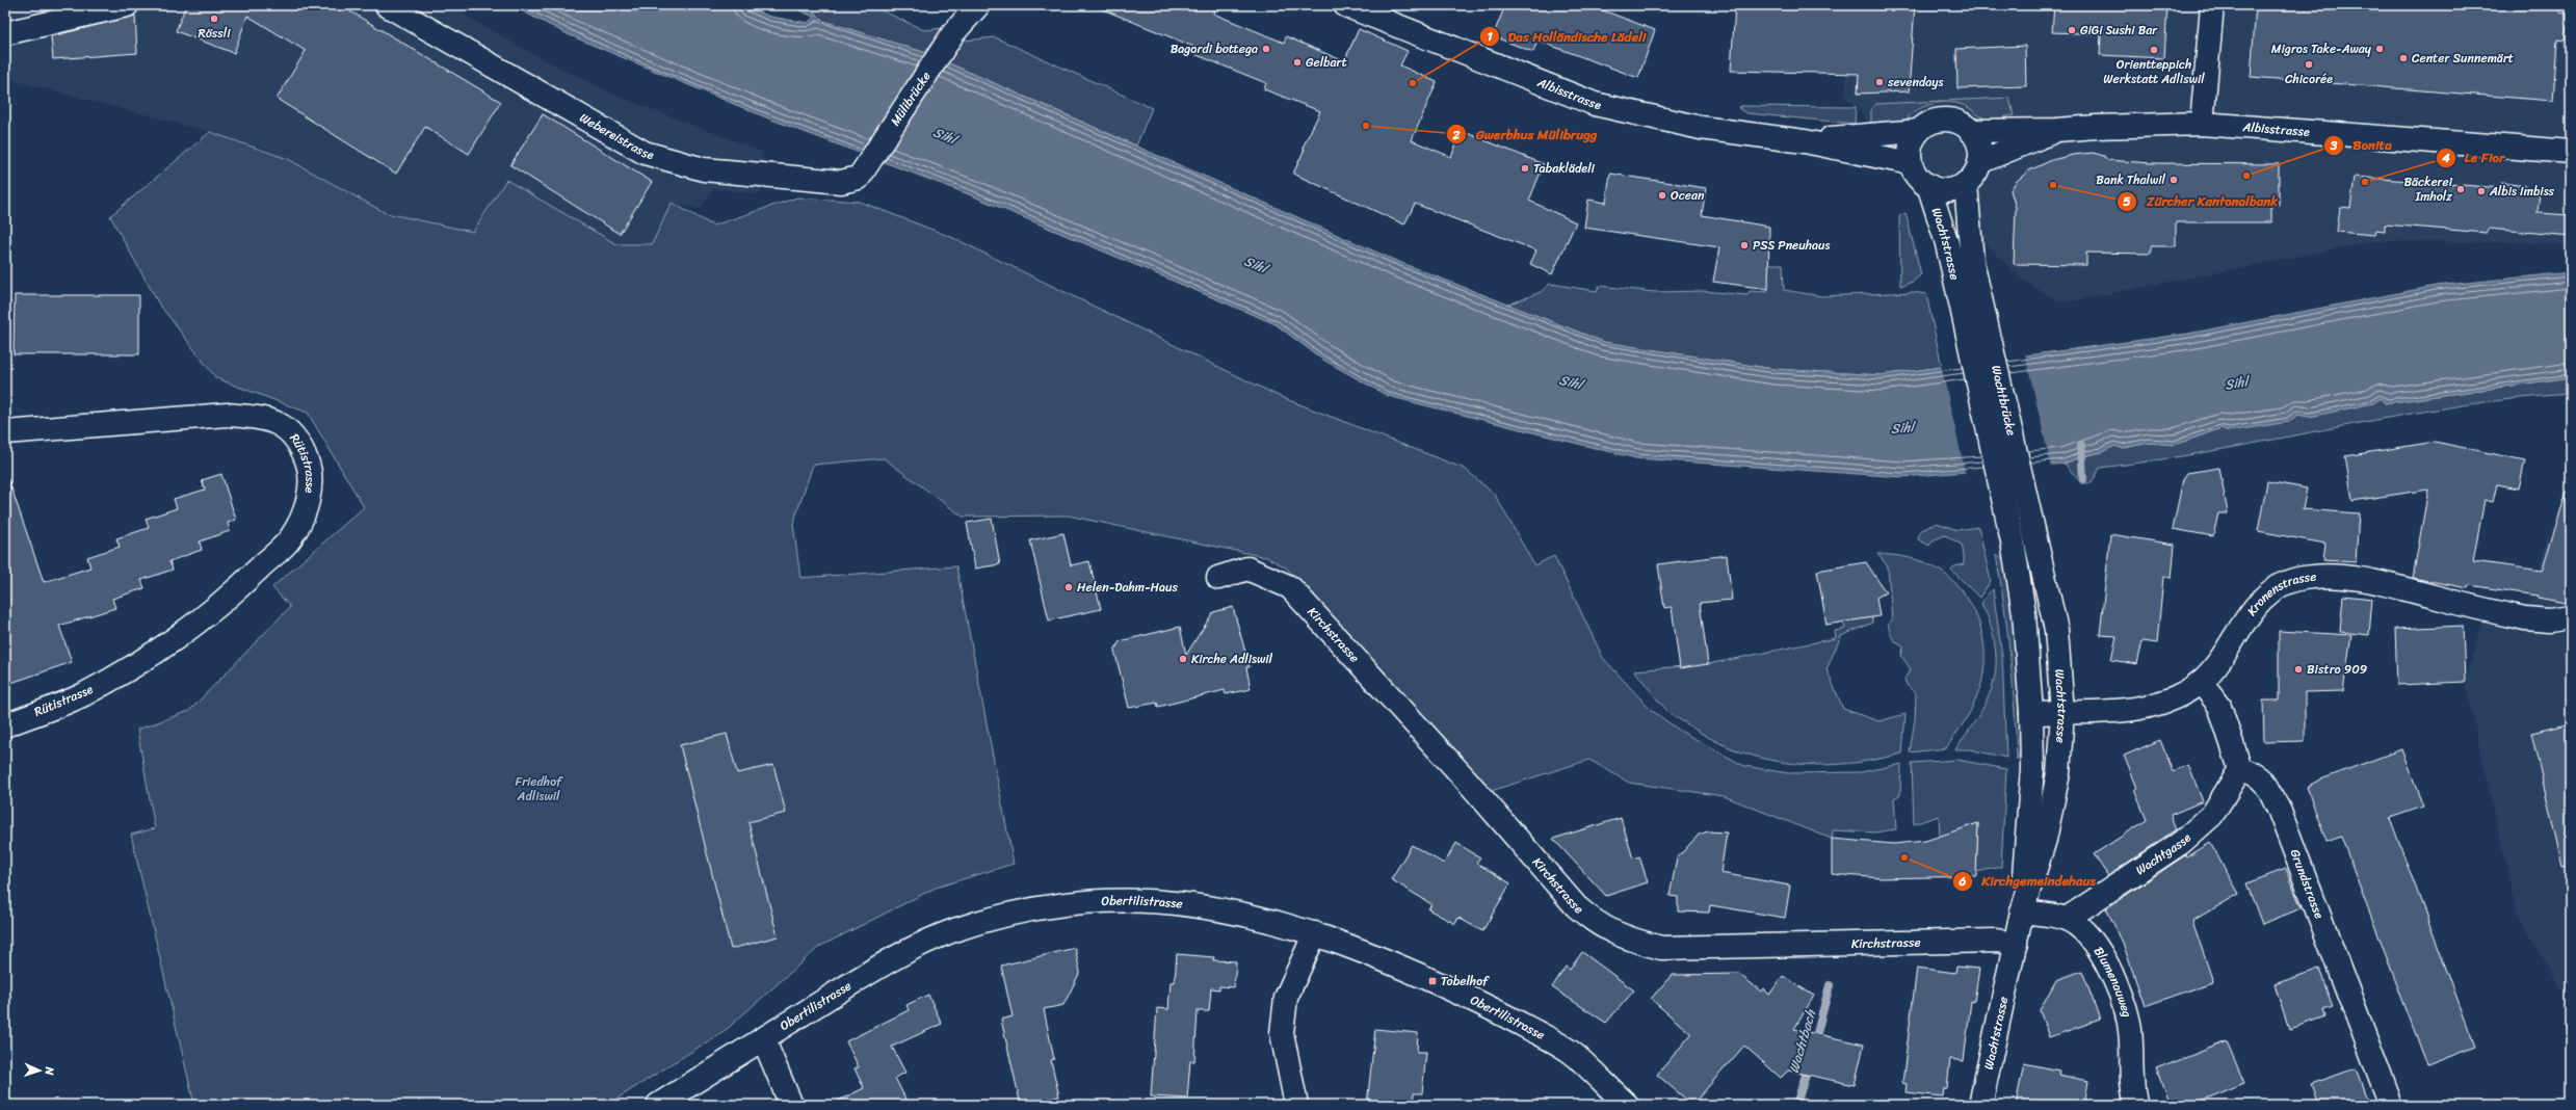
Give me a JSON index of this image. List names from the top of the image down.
{
  "streets": {
    "street": [
      "Albisstrasse",
      "Mülibrücke",
      "Webereistrasse",
      "Wachtstrasse",
      "Wachtbrücke",
      "Rütistrasse",
      "Kronenstrasse",
      "Kirchstrasse",
      "Wachtgasse",
      "Grundstrasse",
      "Obertilistrasse",
      "Blumenauweg"
    ]
  },
  "crossings": [
    ["Albisstrasse", "Wachtstrasse"],
    ["Mülibrücke", "Webereistrasse"],
    ["Wachtstrasse", "Wachtbrücke"],
    ["Wachtstrasse", "Kronenstrasse"],
    ["Wachtstrasse", "Kirchstrasse"],
    ["Wachtgasse", "Grundstrasse"],
    ["Wachtgasse", "Blumenauweg"]
  ],
  "water": ["Sihl", "Wachtbach"],
  "parks": ["Friedhof Adliswil"],
  "places": {
    "other": [
      "Rössli",
      "GiGi Sushi Bar",
      "Bagordi bottega",
      "Migros Take-Away",
      "Orientteppich Werkstatt Adliswil",
      "Center Sunnemärt",
      "Gelbart",
      "Chicorée",
      "sevendays",
      "Das Holländische Lädeli",
      "Gwerbhus Mülibrugg",
      "Tabaklädeli",
      "Bonita",
      "Bank Thalwil",
      "Le Fior",
      "Zürcher Kantonalbank",
      "Bäckerei Imholz",
      "Albis Imbiss",
      "Ocean",
      "PSS Pneuhaus",
      "Helen-Dahm-Haus",
      "Kirche Adliswil",
      "Bistro 909",
      "Kirchgemeindehaus"
    ],
    "transit": ["Tobelhof"]
  },
  "north": "right"
}
